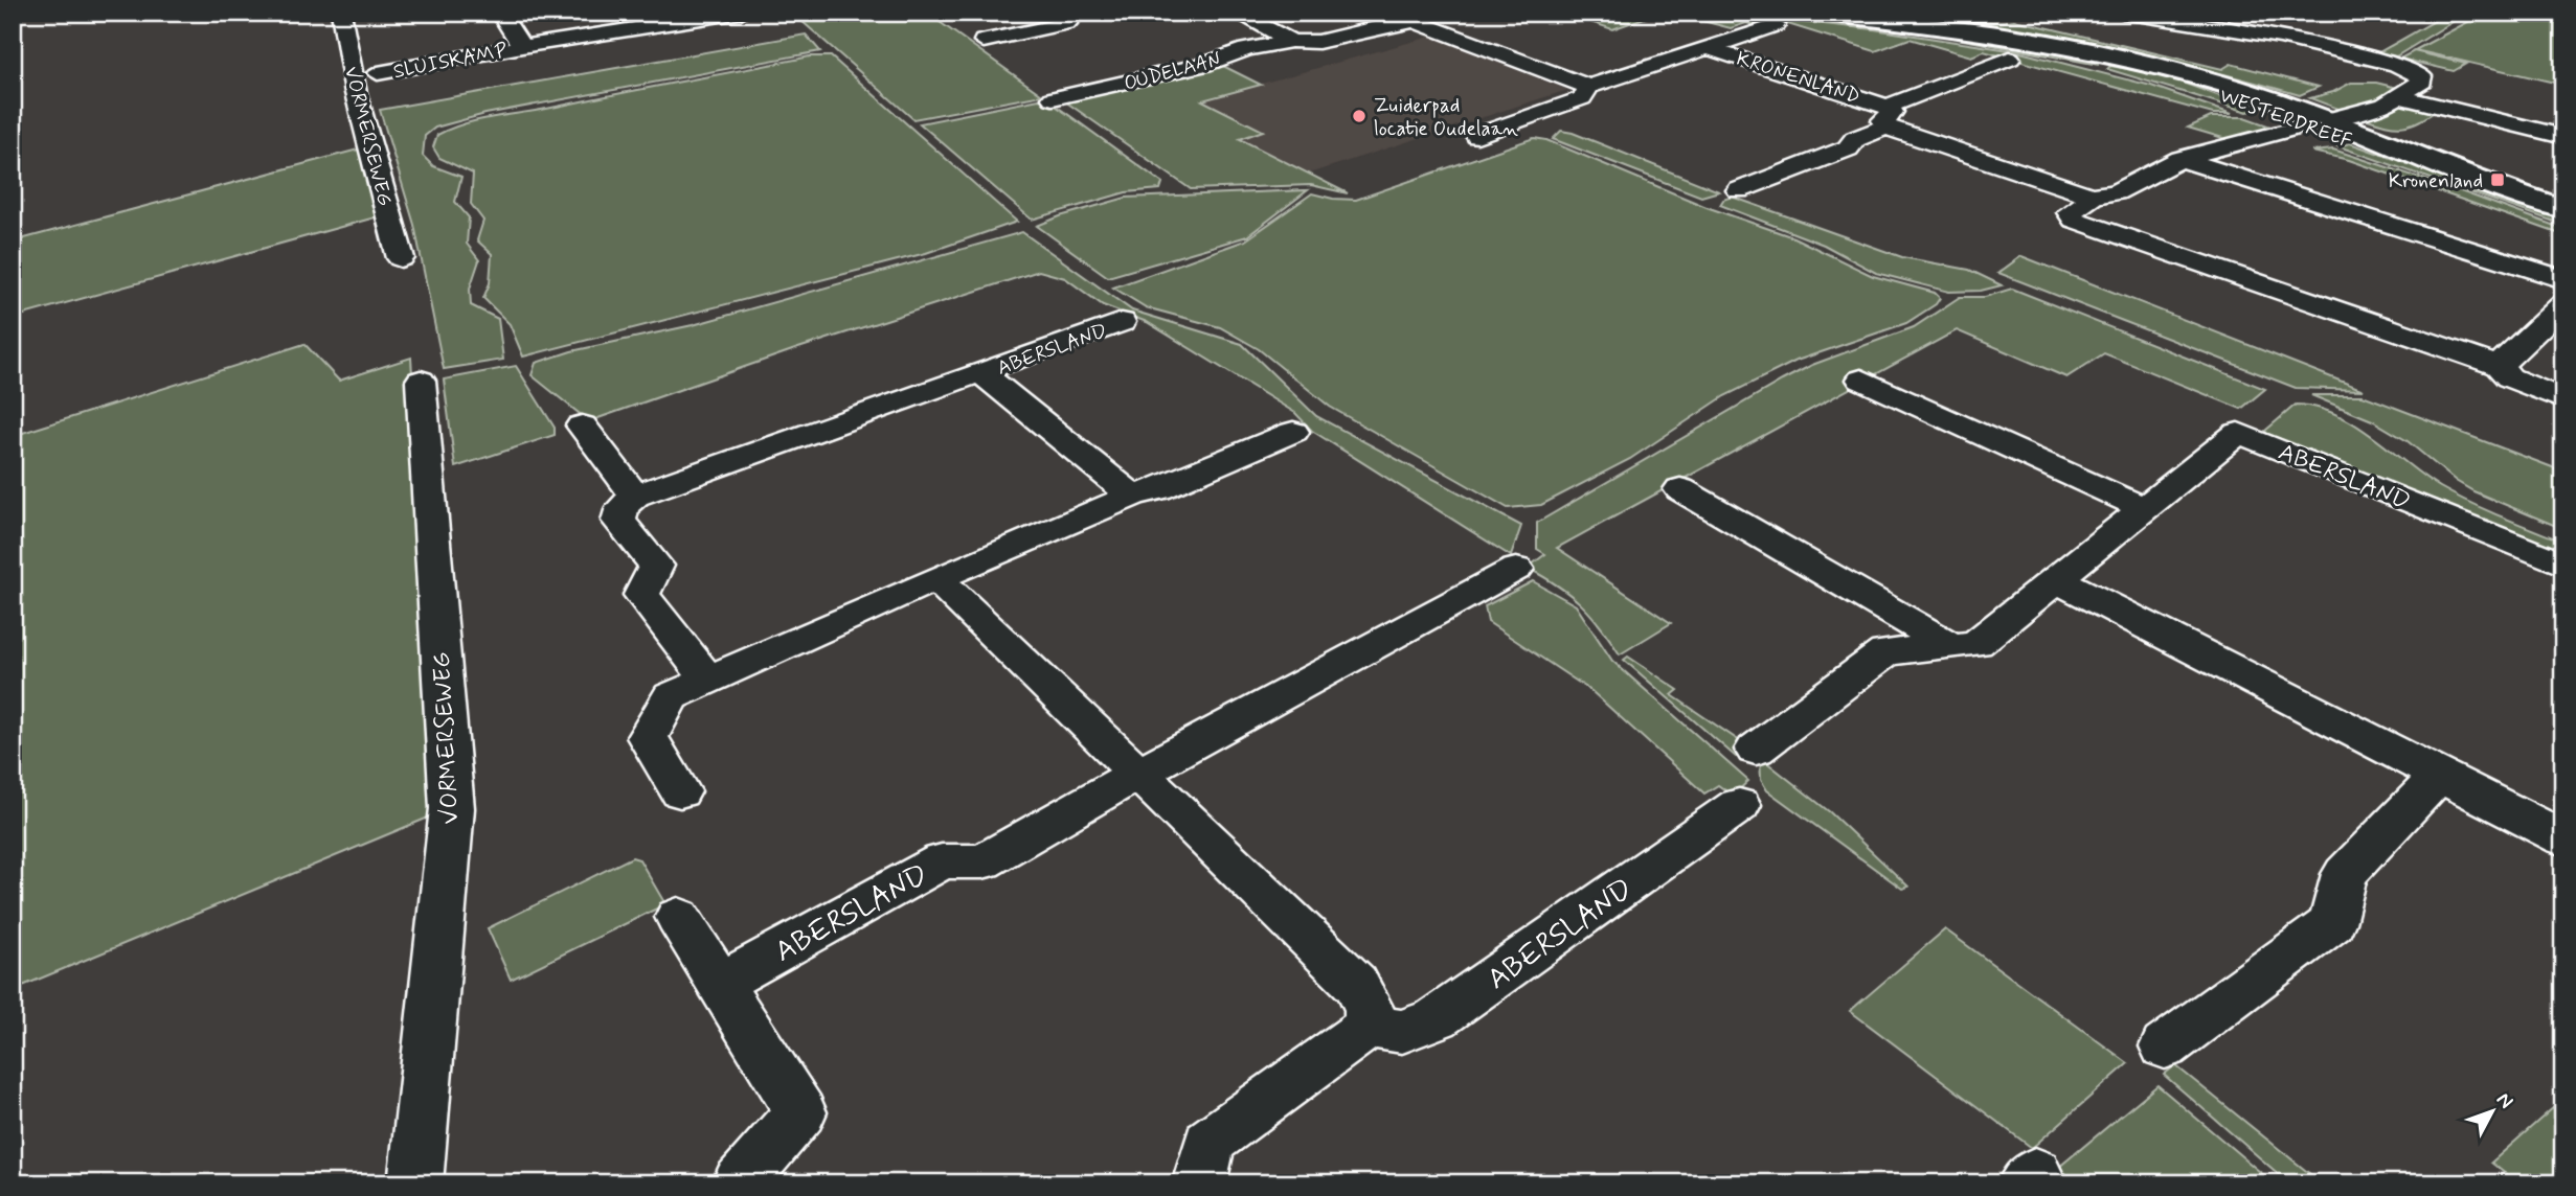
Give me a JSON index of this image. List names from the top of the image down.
{
  "streets": {
    "street": [
      "SLUISKAMP",
      "OUDELAAN",
      "KRONENLAND",
      "WESTERDREEF",
      "VORMERSEWEG",
      "ABERSLAND"
    ]
  },
  "crossings": [
    ["OUDELAAN", "KRONENLAND"],
    ["KRONENLAND", "WESTERDREEF"]
  ],
  "places": {
    "other": ["Zuiderpad locatie Oudelaan"],
    "transit": ["Kronenland"]
  },
  "north": "top right"
}
